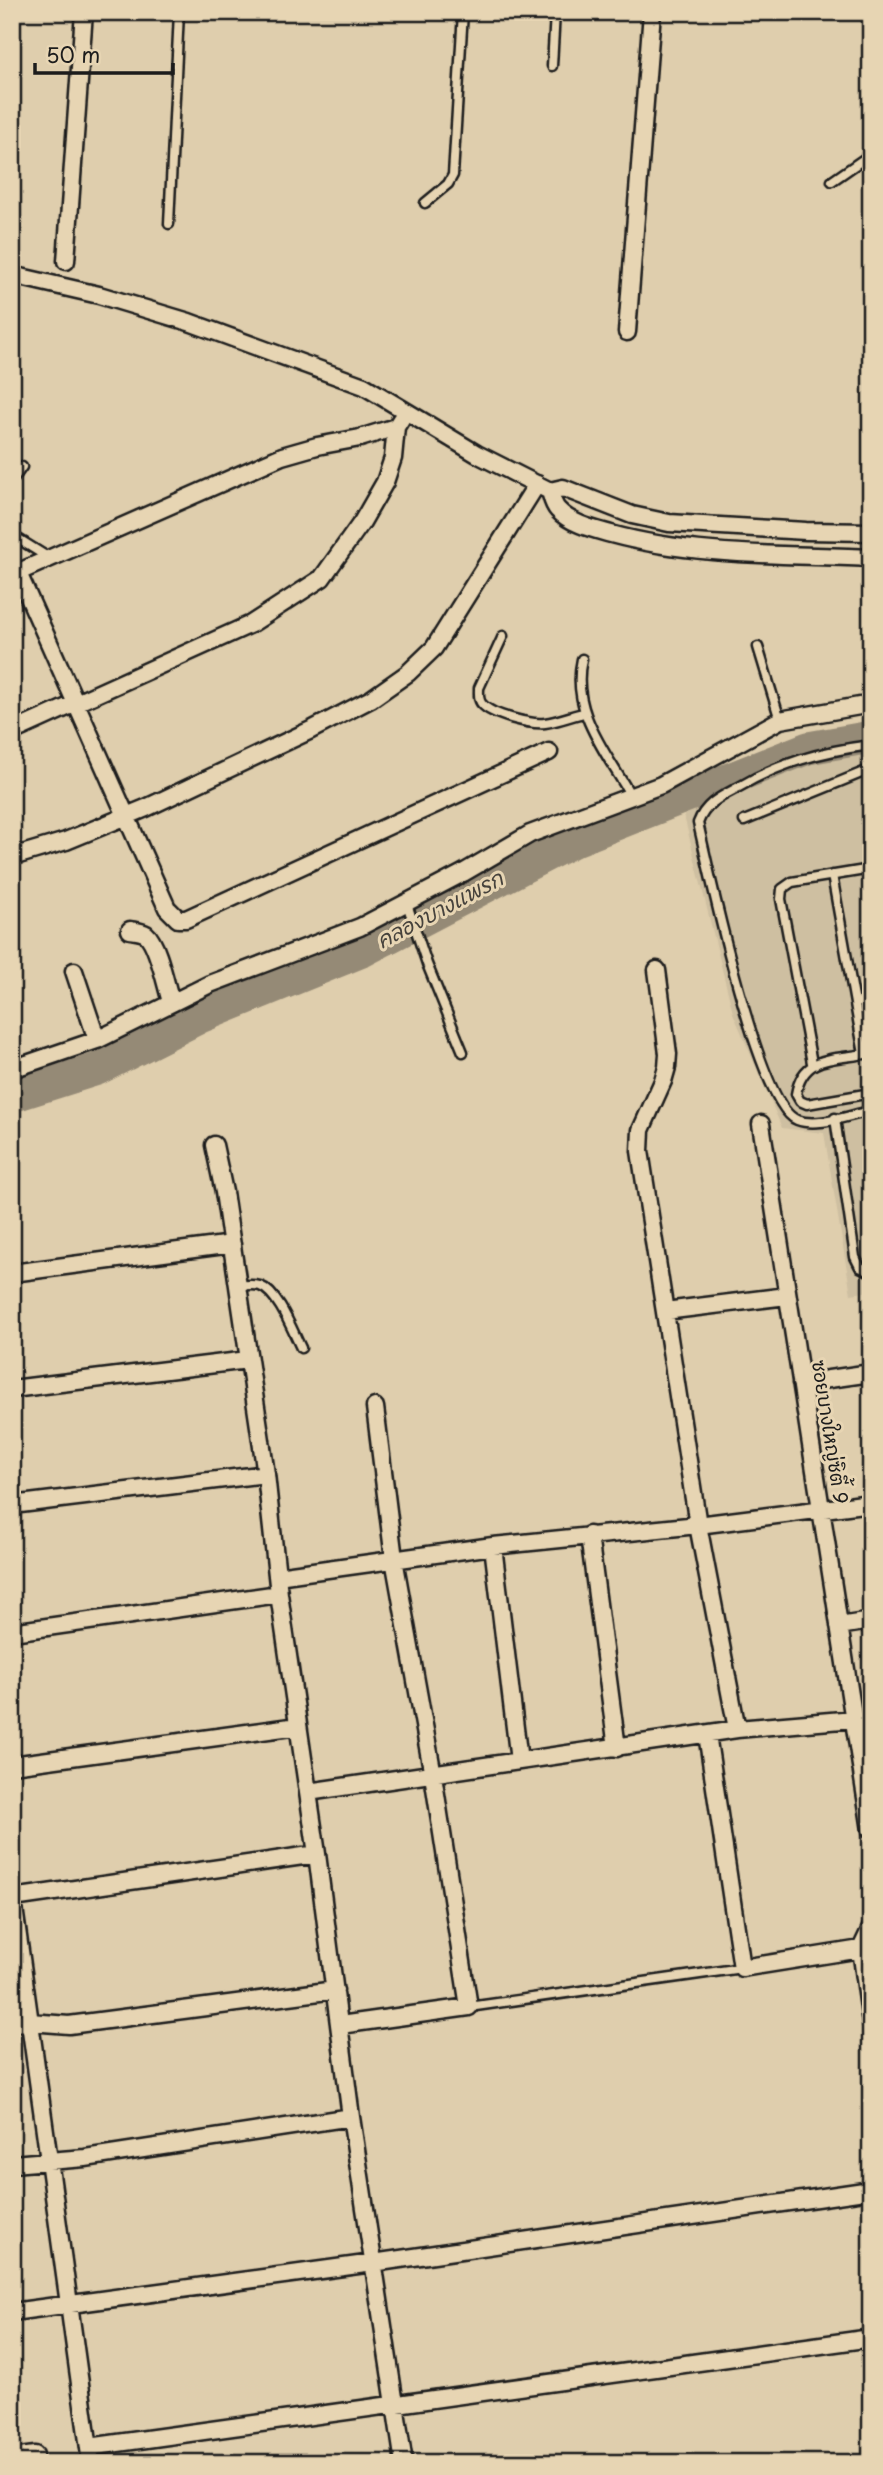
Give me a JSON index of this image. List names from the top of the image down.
{
  "streets": {
    "street": ["ซอยบางใหญ่ซิตี้ 9"]
  },
  "water": ["คลองบางแพรก"],
  "scale_bar": "50 m"
}
